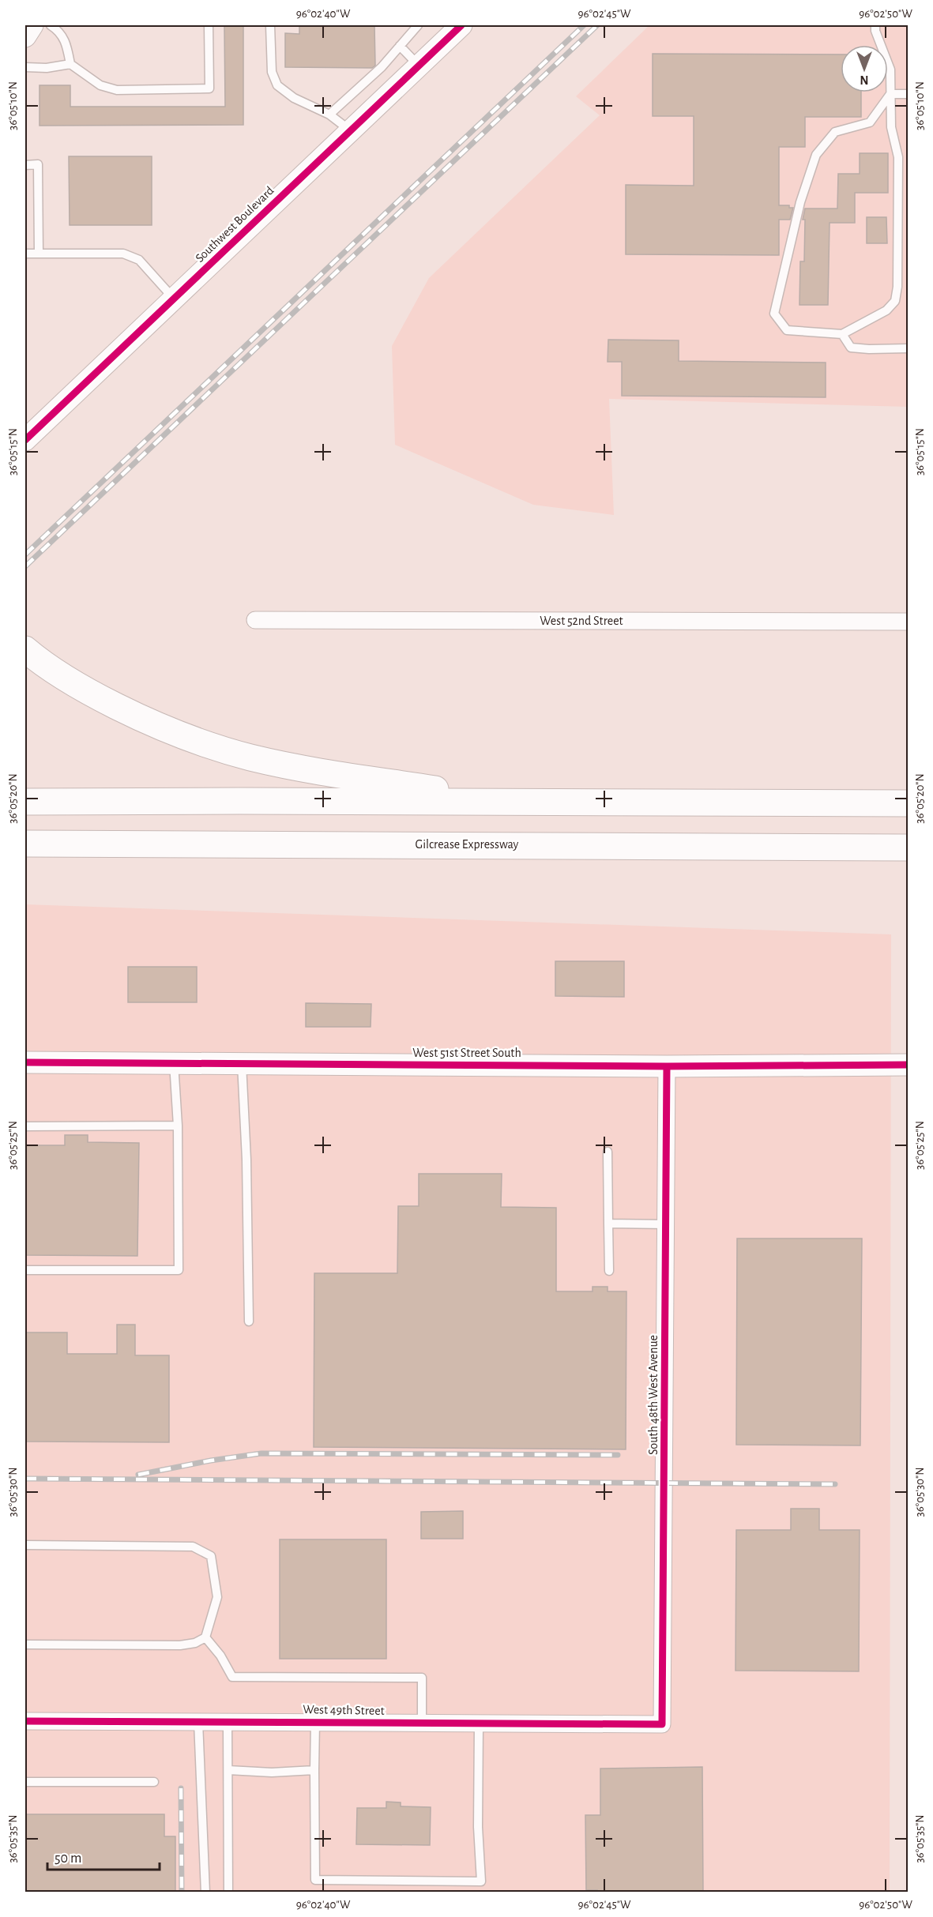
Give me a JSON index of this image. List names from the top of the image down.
{
  "streets": {
    "highway": ["Gilcrease Expressway"],
    "street": [
      "Southwest Boulevard",
      "West 52nd Street",
      "West 51st Street South",
      "South 48th West Avenue",
      "West 49th Street"
    ]
  },
  "crossings": [
    ["West 51st Street South", "South 48th West Avenue"],
    ["South 48th West Avenue", "West 49th Street"]
  ],
  "scale_bar": "50 m",
  "north": "bottom",
  "coordinates": [
    "96°02'40\"W",
    "96°02'45\"W",
    "96°02'50\"W",
    "36°05'10\"N",
    "36°05'15\"N",
    "36°05'20\"N",
    "36°05'25\"N",
    "36°05'30\"N",
    "36°05'35\"N"
  ]
}
